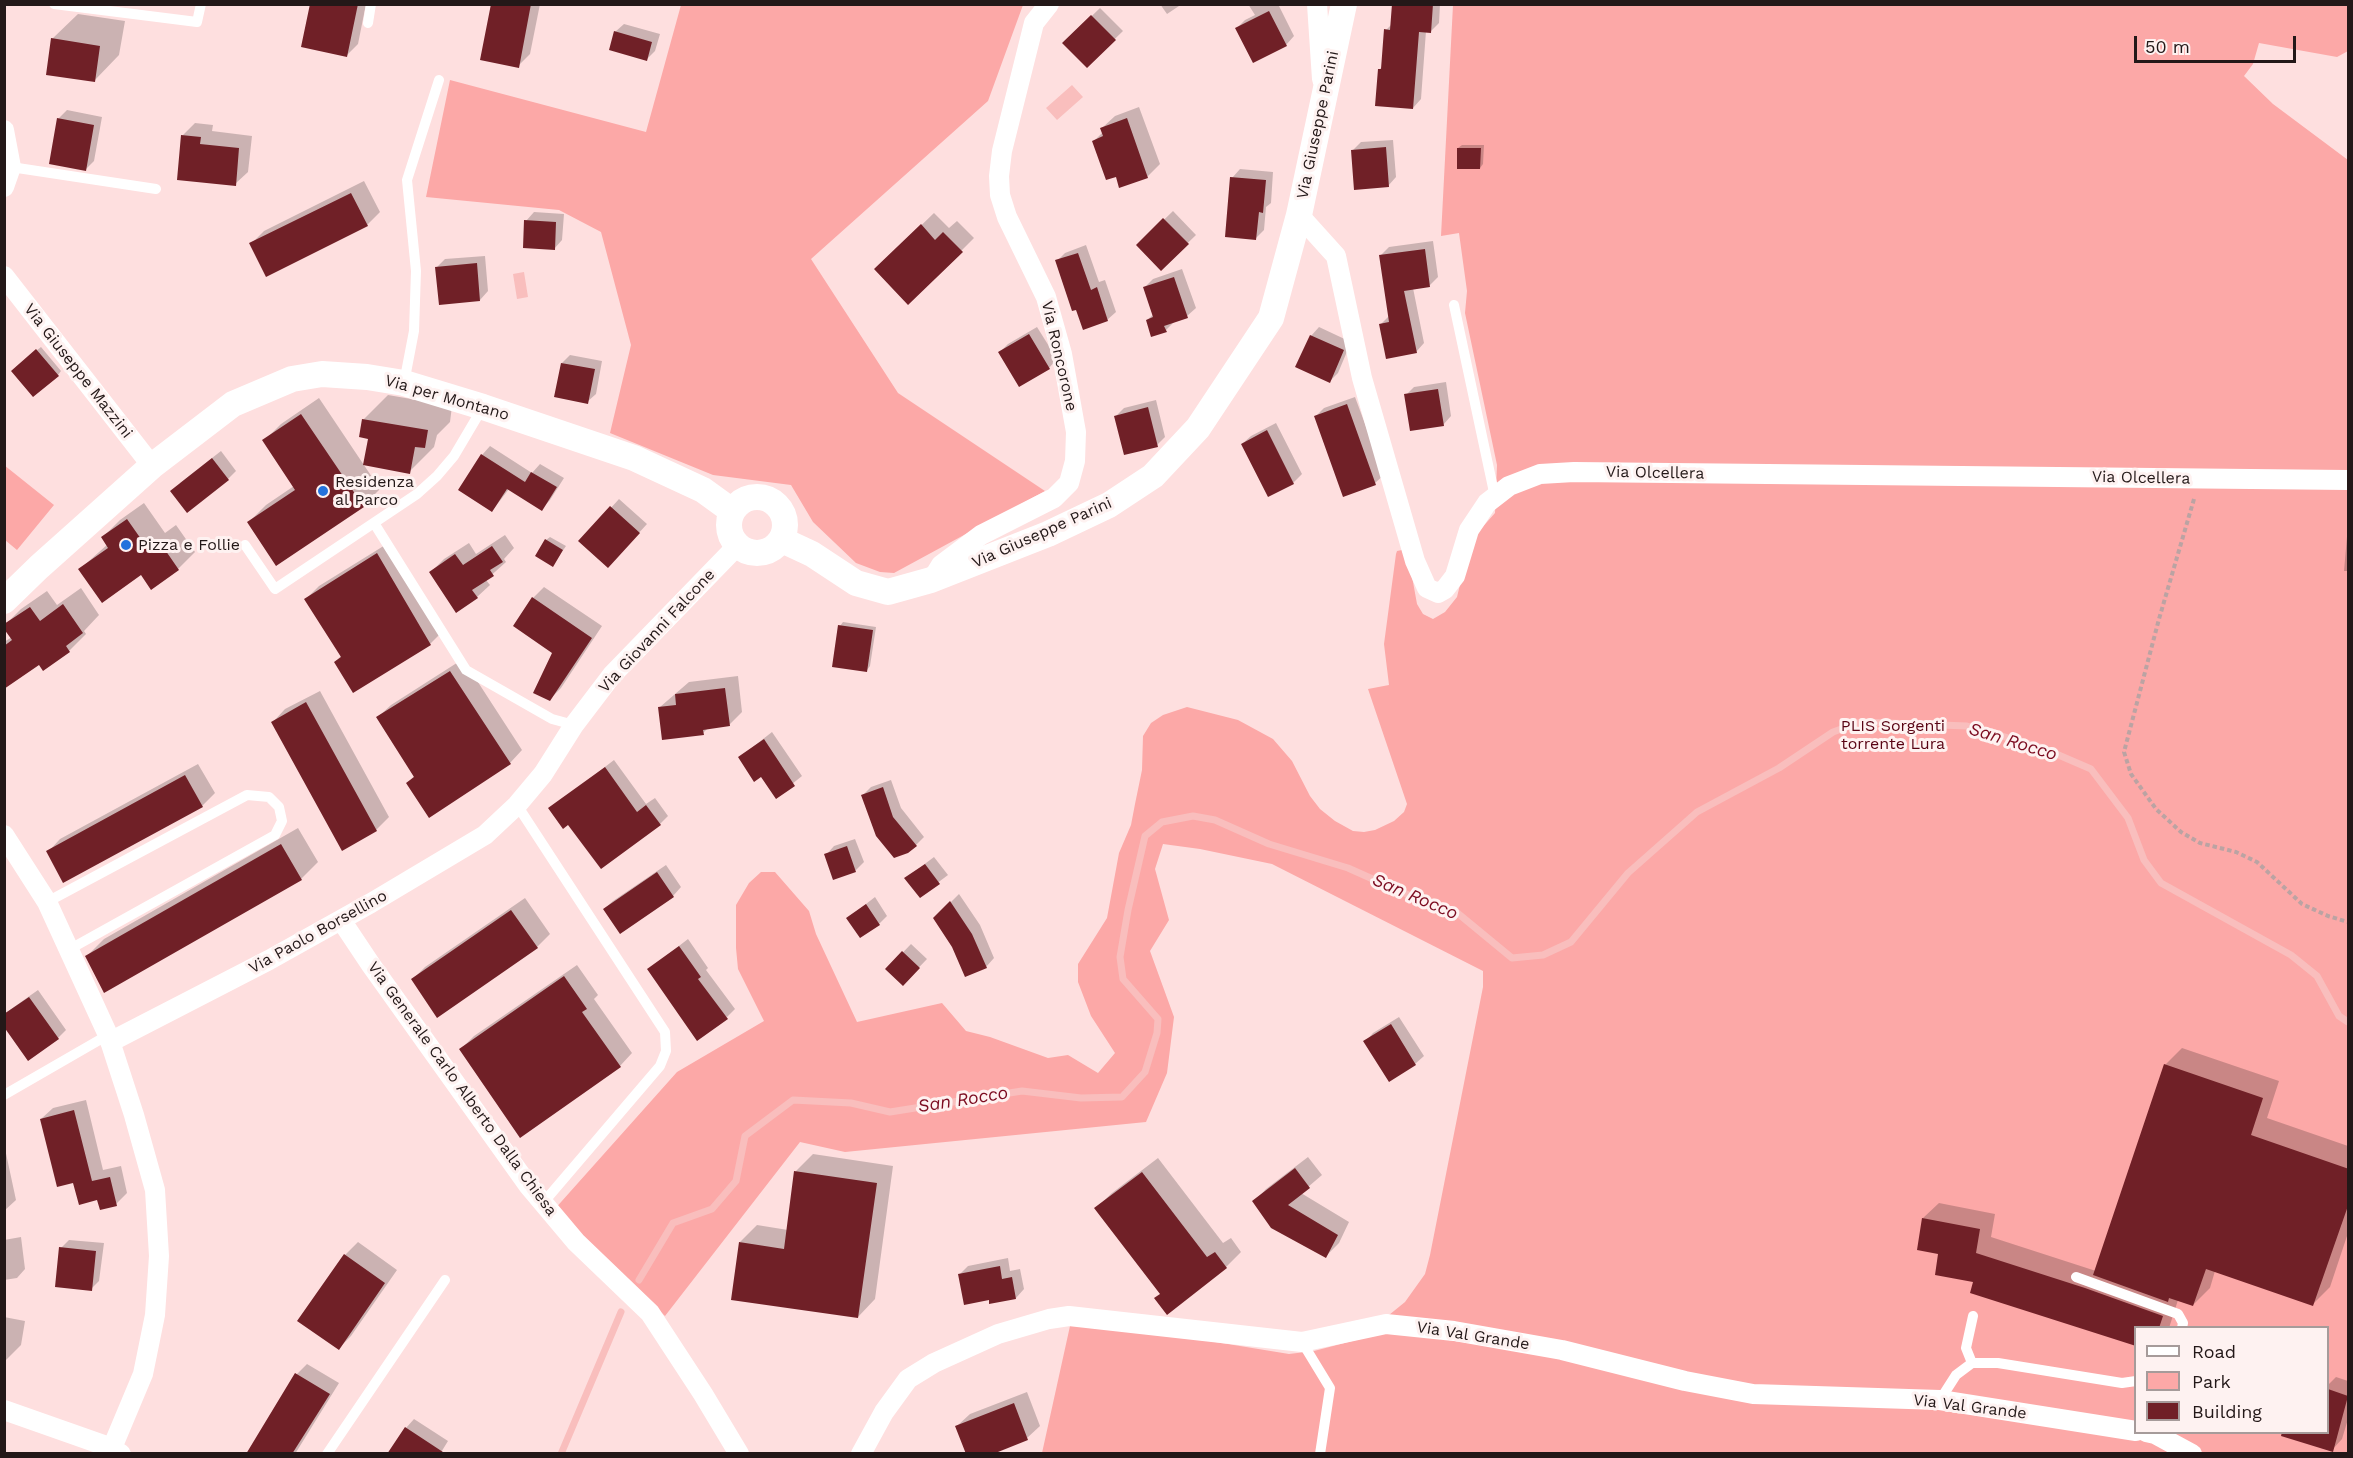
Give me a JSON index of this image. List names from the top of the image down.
{
  "streets": {
    "street": [
      "Via Giuseppe Parini",
      "Via Roncorone",
      "Via Giuseppe Mazzini",
      "Via per Montano",
      "Via Olcellera",
      "Via Giovanni Falcone",
      "Via Paolo Borsellino",
      "Via Generale Carlo Alberto Dalla Chiesa",
      "Via Val Grande"
    ]
  },
  "crossings": [
    ["Via Giuseppe Parini", "Via Roncorone"],
    ["Via Giuseppe Parini", "Via per Montano"],
    ["Via Giuseppe Parini", "Via Olcellera"],
    ["Via Giuseppe Parini", "Via Giovanni Falcone"],
    ["Via Giuseppe Mazzini", "Via per Montano"],
    ["Via per Montano", "Via Giovanni Falcone"],
    ["Via Giovanni Falcone", "Via Paolo Borsellino"],
    ["Via Paolo Borsellino", "Via Generale Carlo Alberto Dalla Chiesa"]
  ],
  "water": ["San Rocco"],
  "parks": ["PLIS Sorgenti torrente Lura"],
  "places": ["Residenza al Parco", "Pizza e Follie"],
  "legend": ["Road", "Park", "Building"],
  "scale_bar": "50 m"
}
